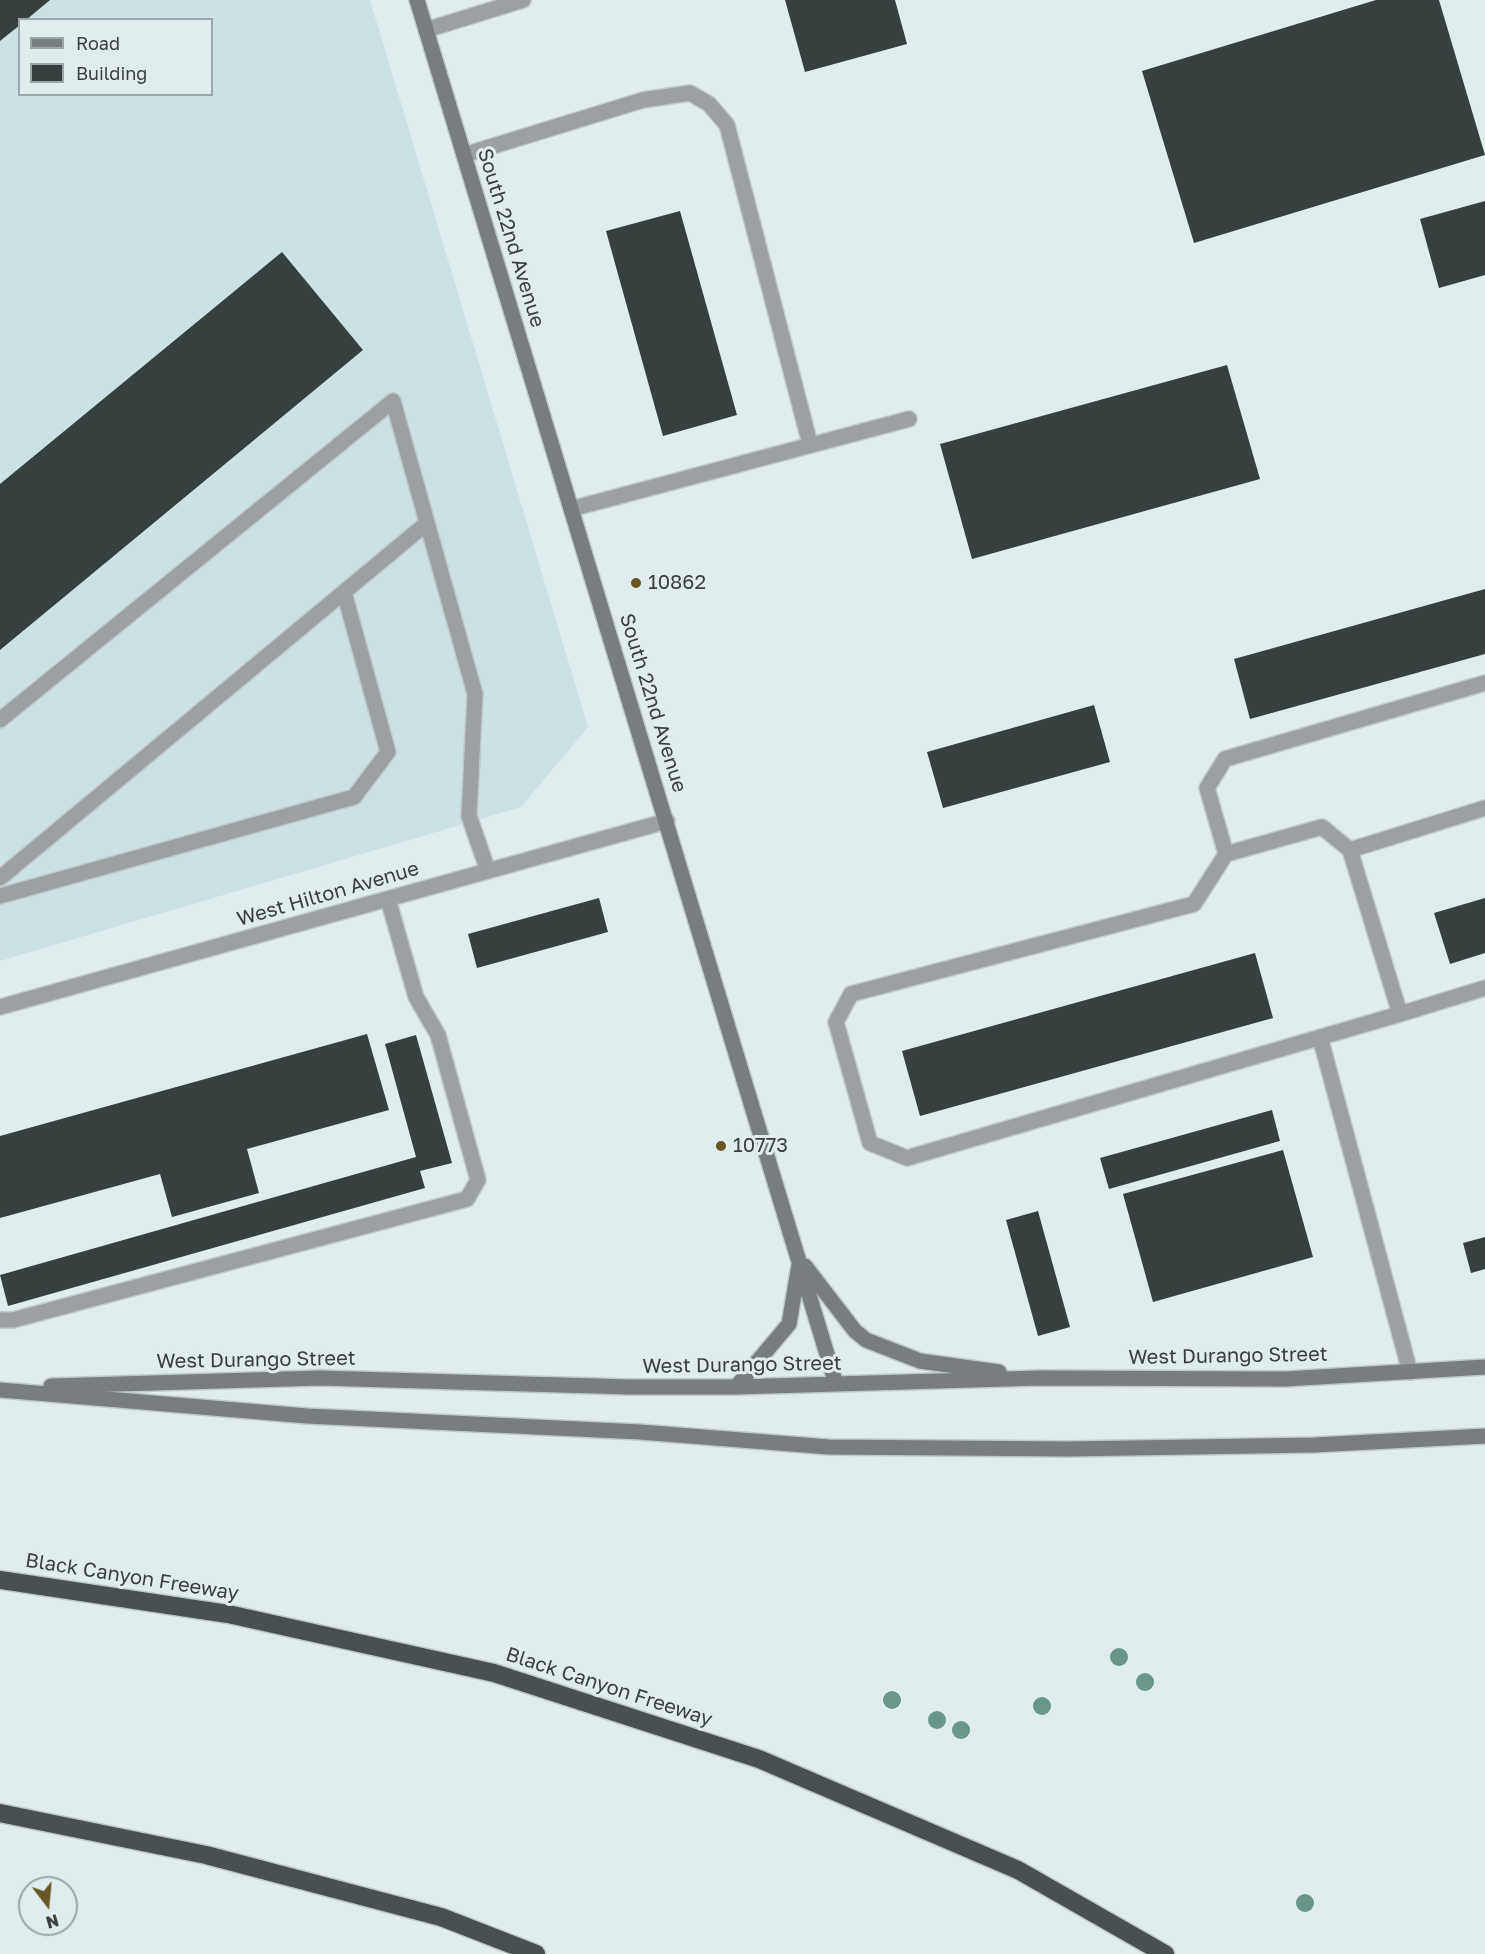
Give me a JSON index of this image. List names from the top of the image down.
{
  "streets": {
    "highway": ["Black Canyon Freeway"],
    "main road": ["South 22nd Avenue", "West Durango Street"],
    "street": ["West Hilton Avenue"]
  },
  "crossings": [
    ["South 22nd Avenue", "West Hilton Avenue"],
    ["South 22nd Avenue", "West Durango Street"]
  ],
  "places": ["10862", "10773"],
  "legend": ["Road", "Building"],
  "north": "bottom"
}
